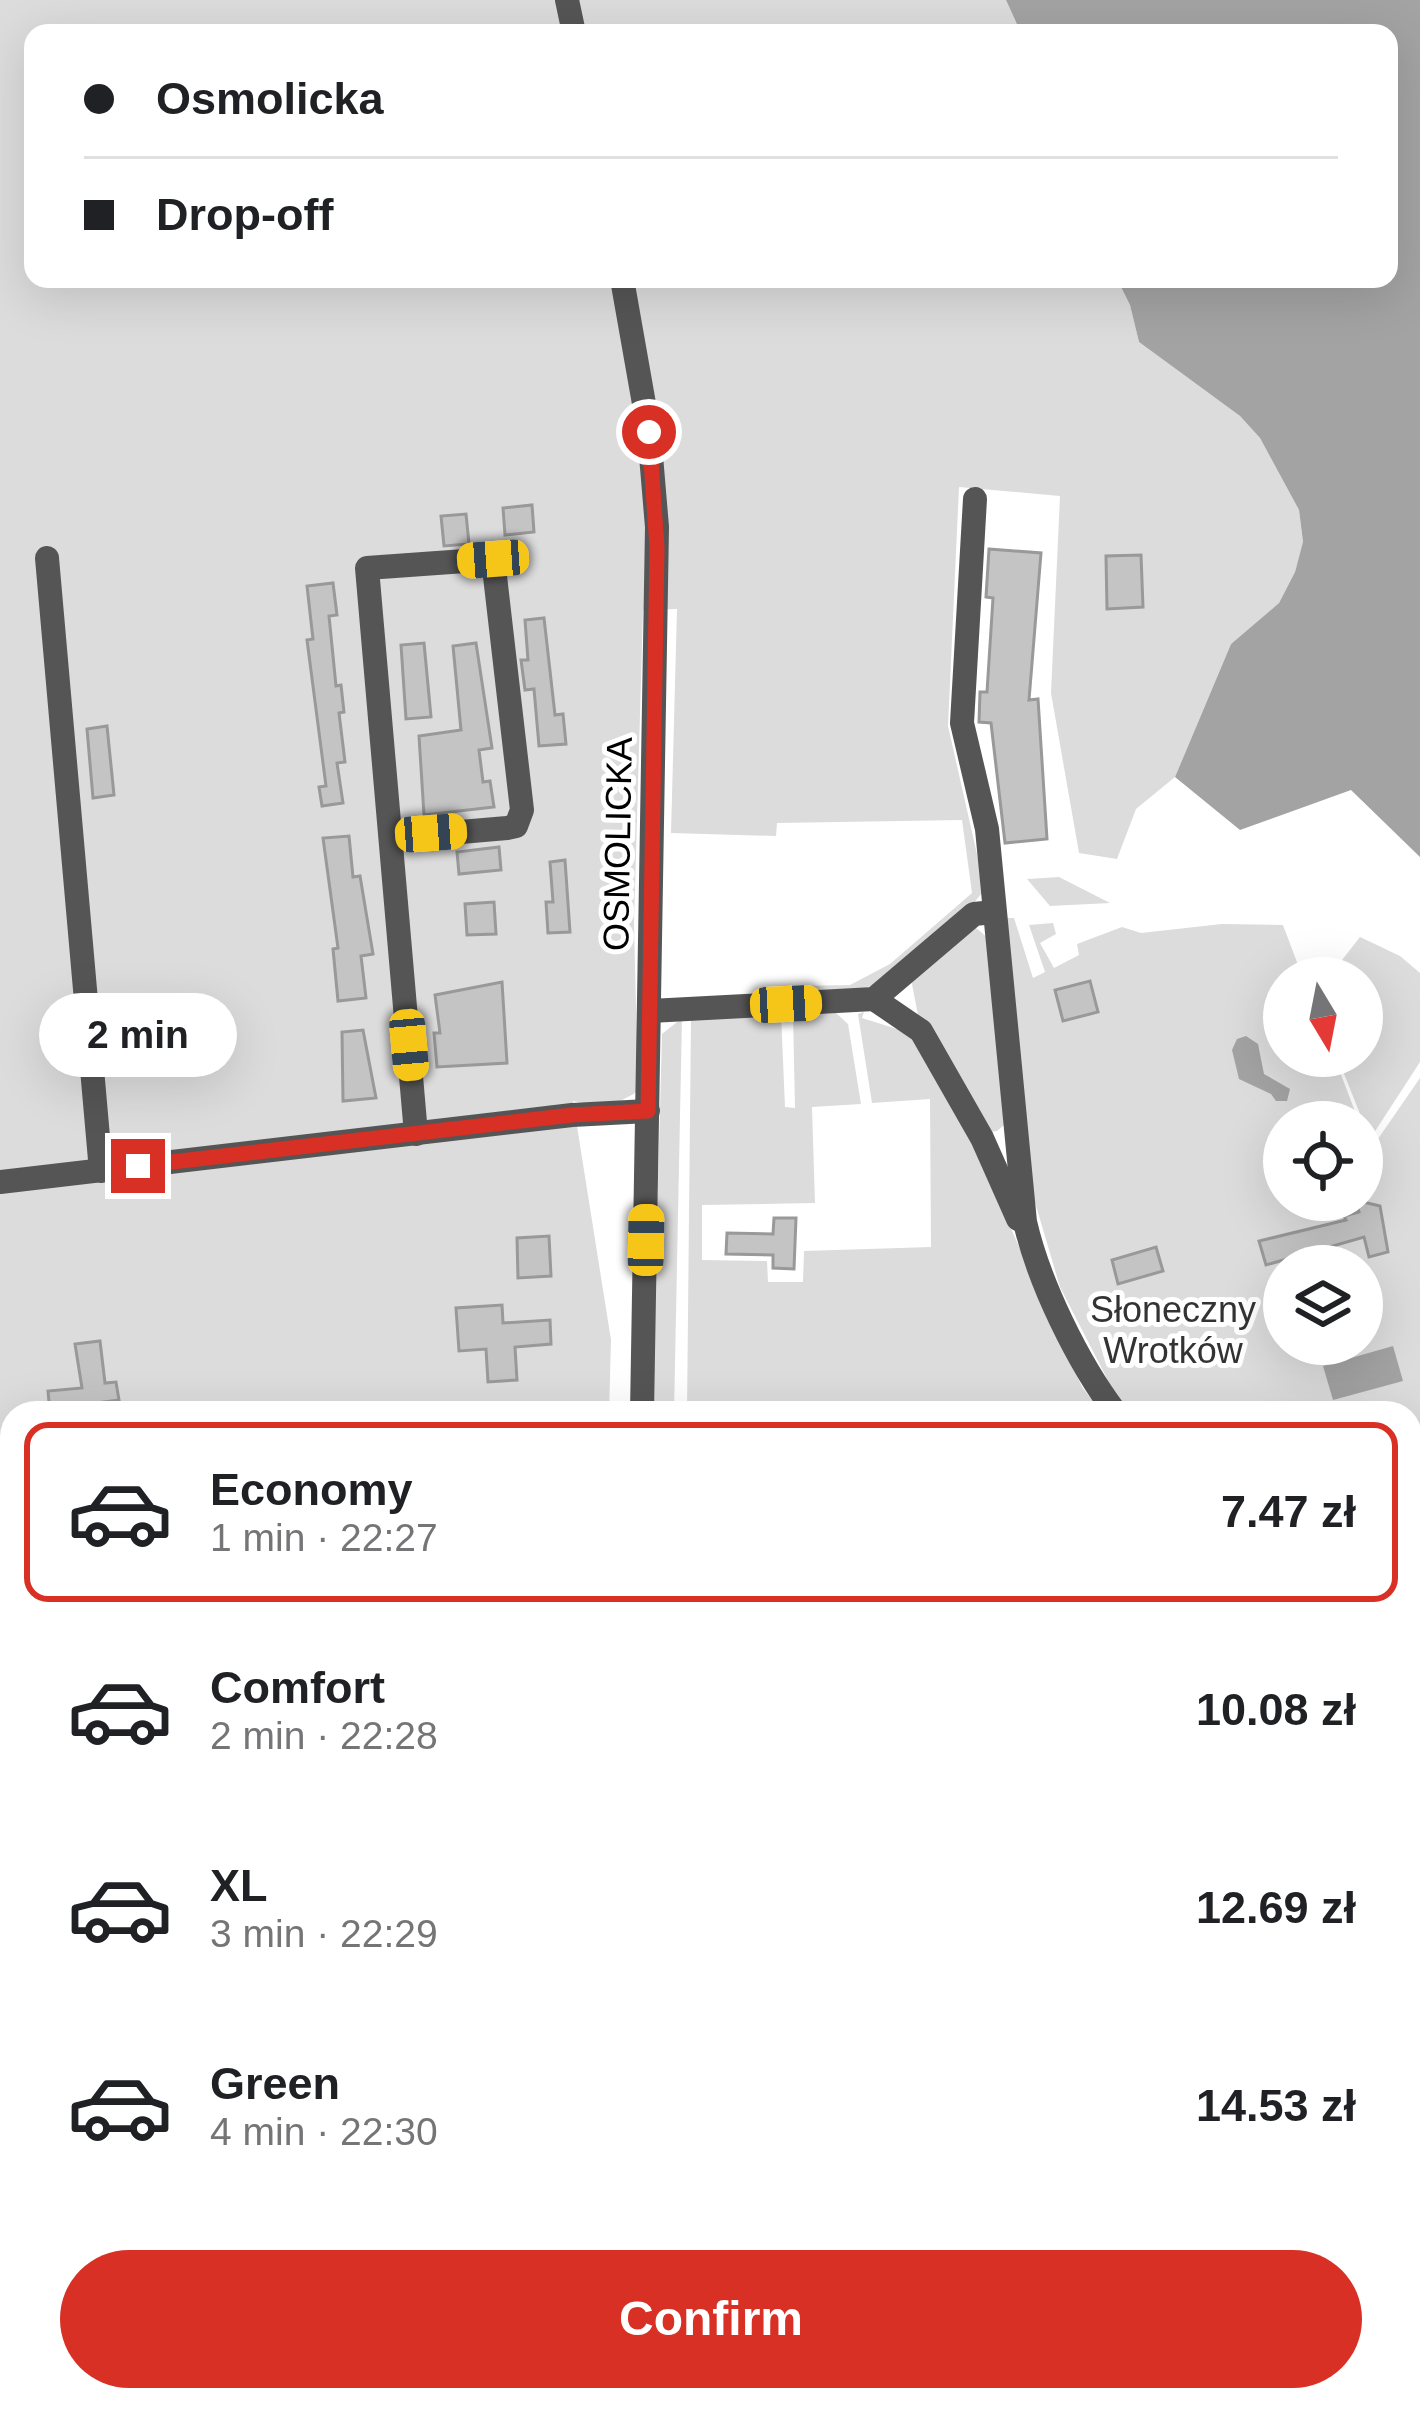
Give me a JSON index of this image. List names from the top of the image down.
{
  "streets": {
    "street": ["OSMOLICKA"]
  },
  "parks": ["Słoneczny Wrotków"],
  "north": "bottom",
  "page": {
    "banner": ["Osmolicka", "Drop-off"],
    "bubble": "2 min",
    "list": [
      {
        "name": "Economy",
        "note": "1 min · 22:27",
        "value": "7.47 zł"
      },
      {
        "name": "Comfort",
        "note": "2 min · 22:28",
        "value": "10.08 zł"
      },
      {
        "name": "XL",
        "note": "3 min · 22:29",
        "value": "12.69 zł"
      },
      {
        "name": "Green",
        "note": "4 min · 22:30",
        "value": "14.53 zł"
      }
    ],
    "buttons": "Confirm"
  }
}
